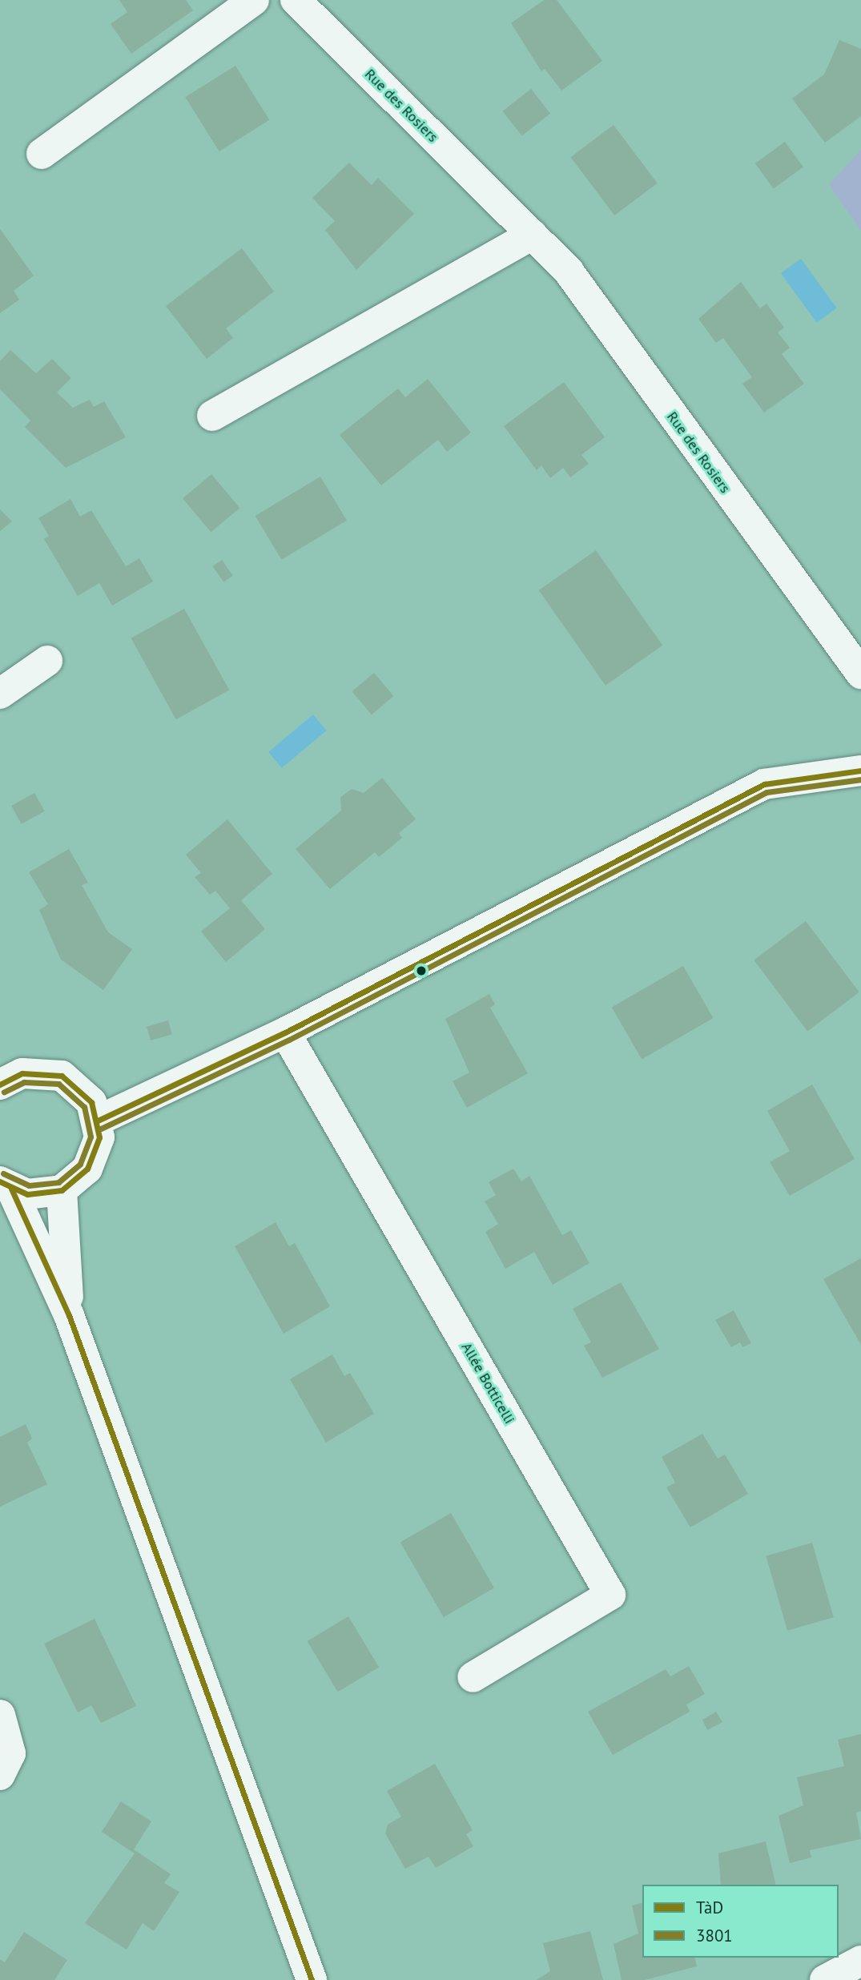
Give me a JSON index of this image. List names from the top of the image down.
{
  "streets": {
    "street": ["Rue des Rosiers", "Allée Botticelli"]
  },
  "lines": ["transit line TàD", "transit line 3801"],
  "legend": ["TàD", "3801"]
}
